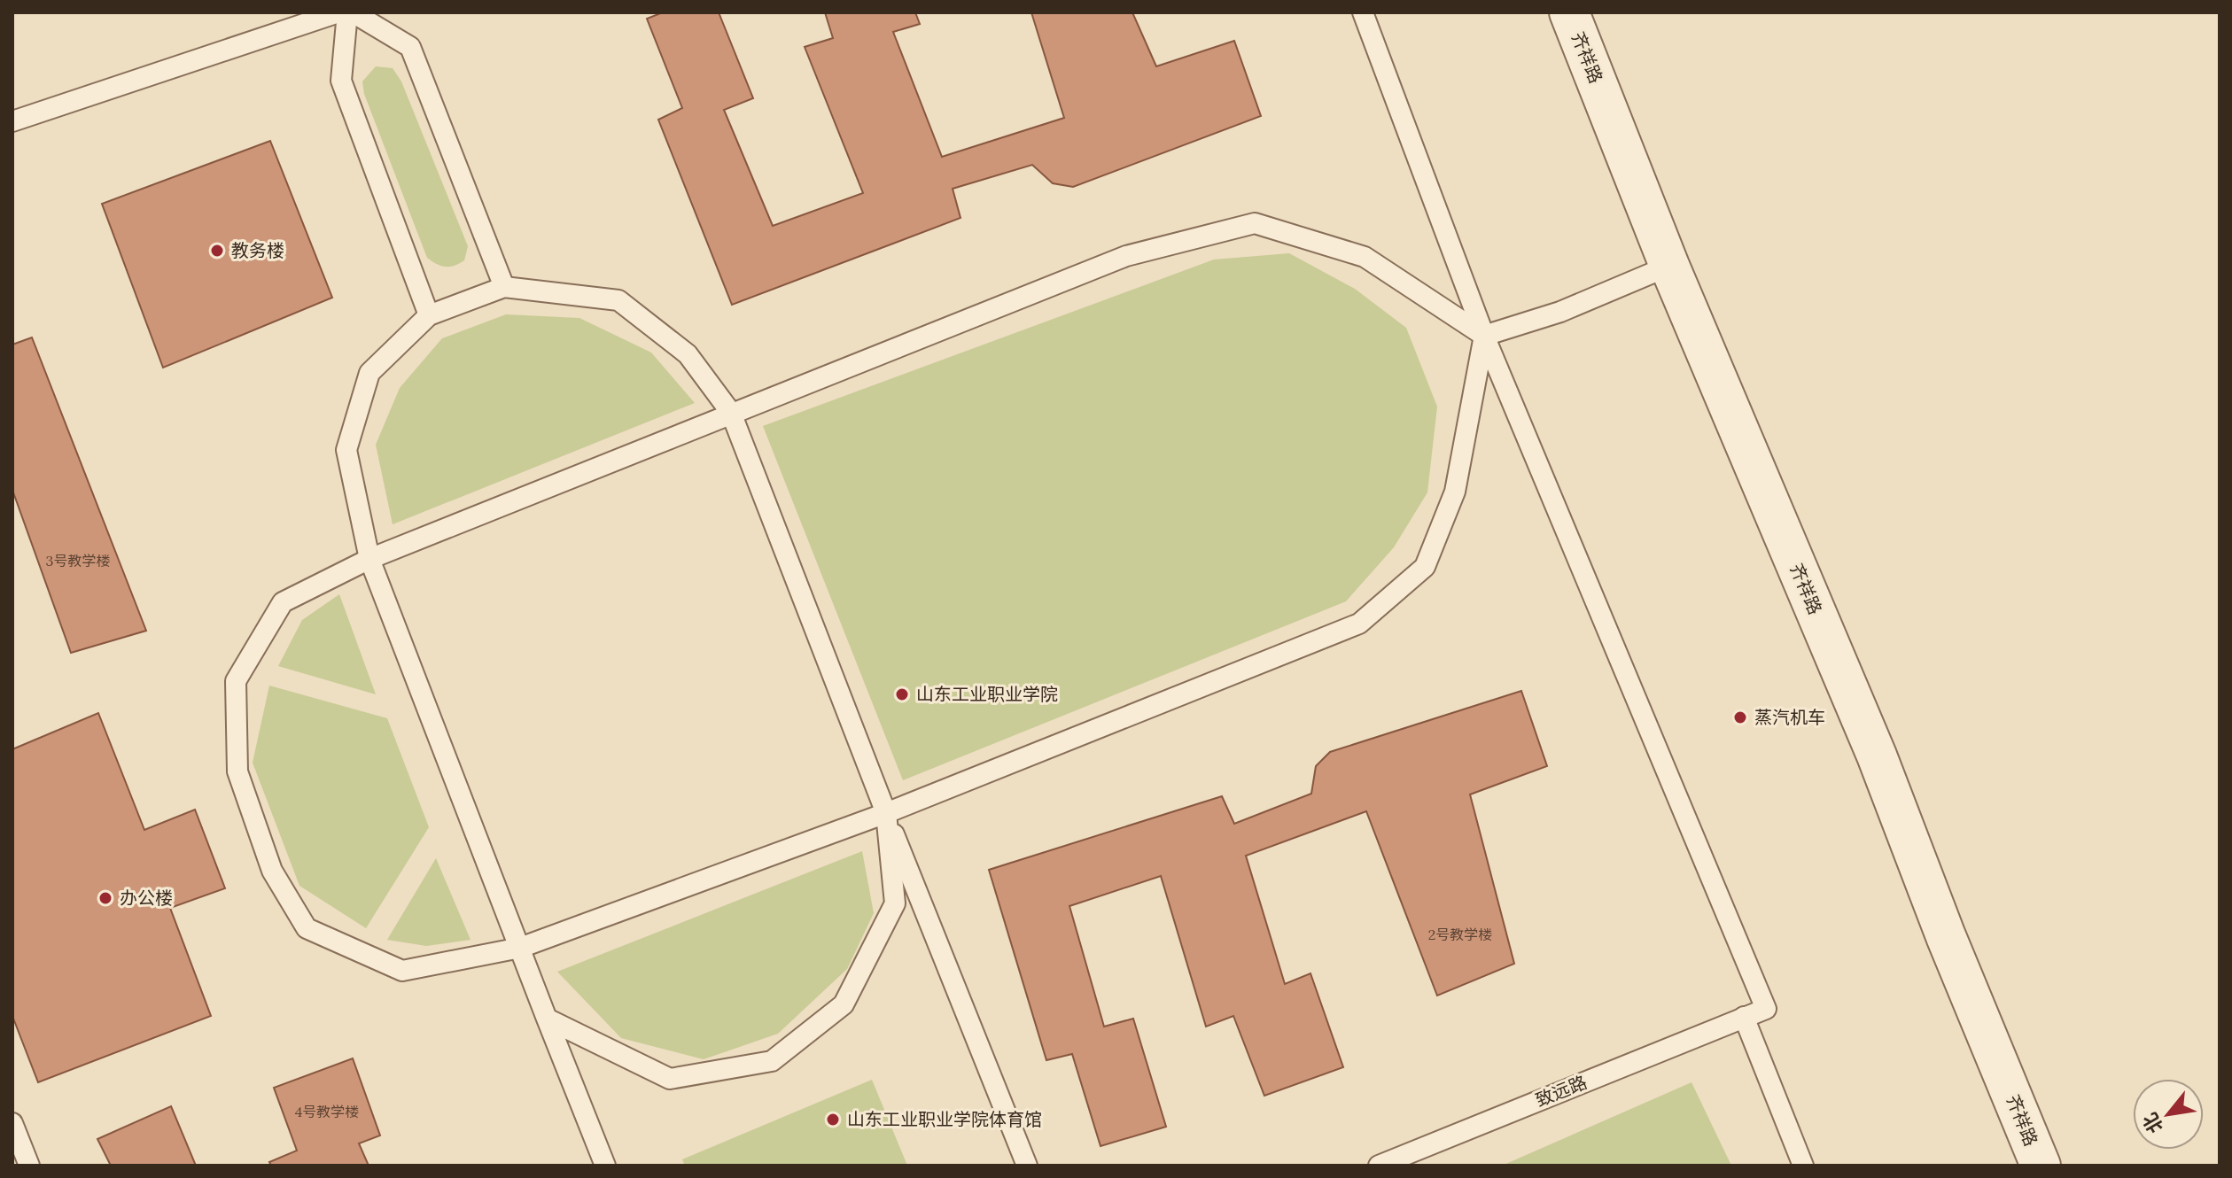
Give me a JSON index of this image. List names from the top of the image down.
{
  "streets": {
    "street": ["齐祥路"],
    "lane": ["致远路"]
  },
  "places": [
    "教务楼",
    "山东工业职业学院",
    "蒸汽机车",
    "办公楼",
    "山东工业职业学院体育馆"
  ],
  "house_numbers": ["3号教学楼", "2号教学楼", "4号教学楼"],
  "north": "bottom left"
}
